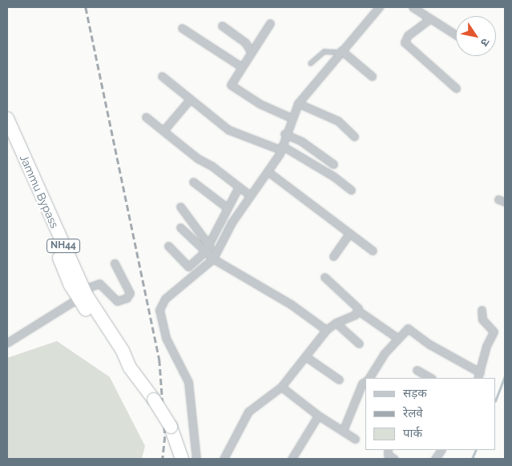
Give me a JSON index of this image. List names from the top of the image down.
{
  "streets": {
    "highway": ["Jammu Bypass", "NH44"]
  },
  "legend": ["सड़क", "रेलवे", "पार्क"],
  "north": "bottom right"
}
